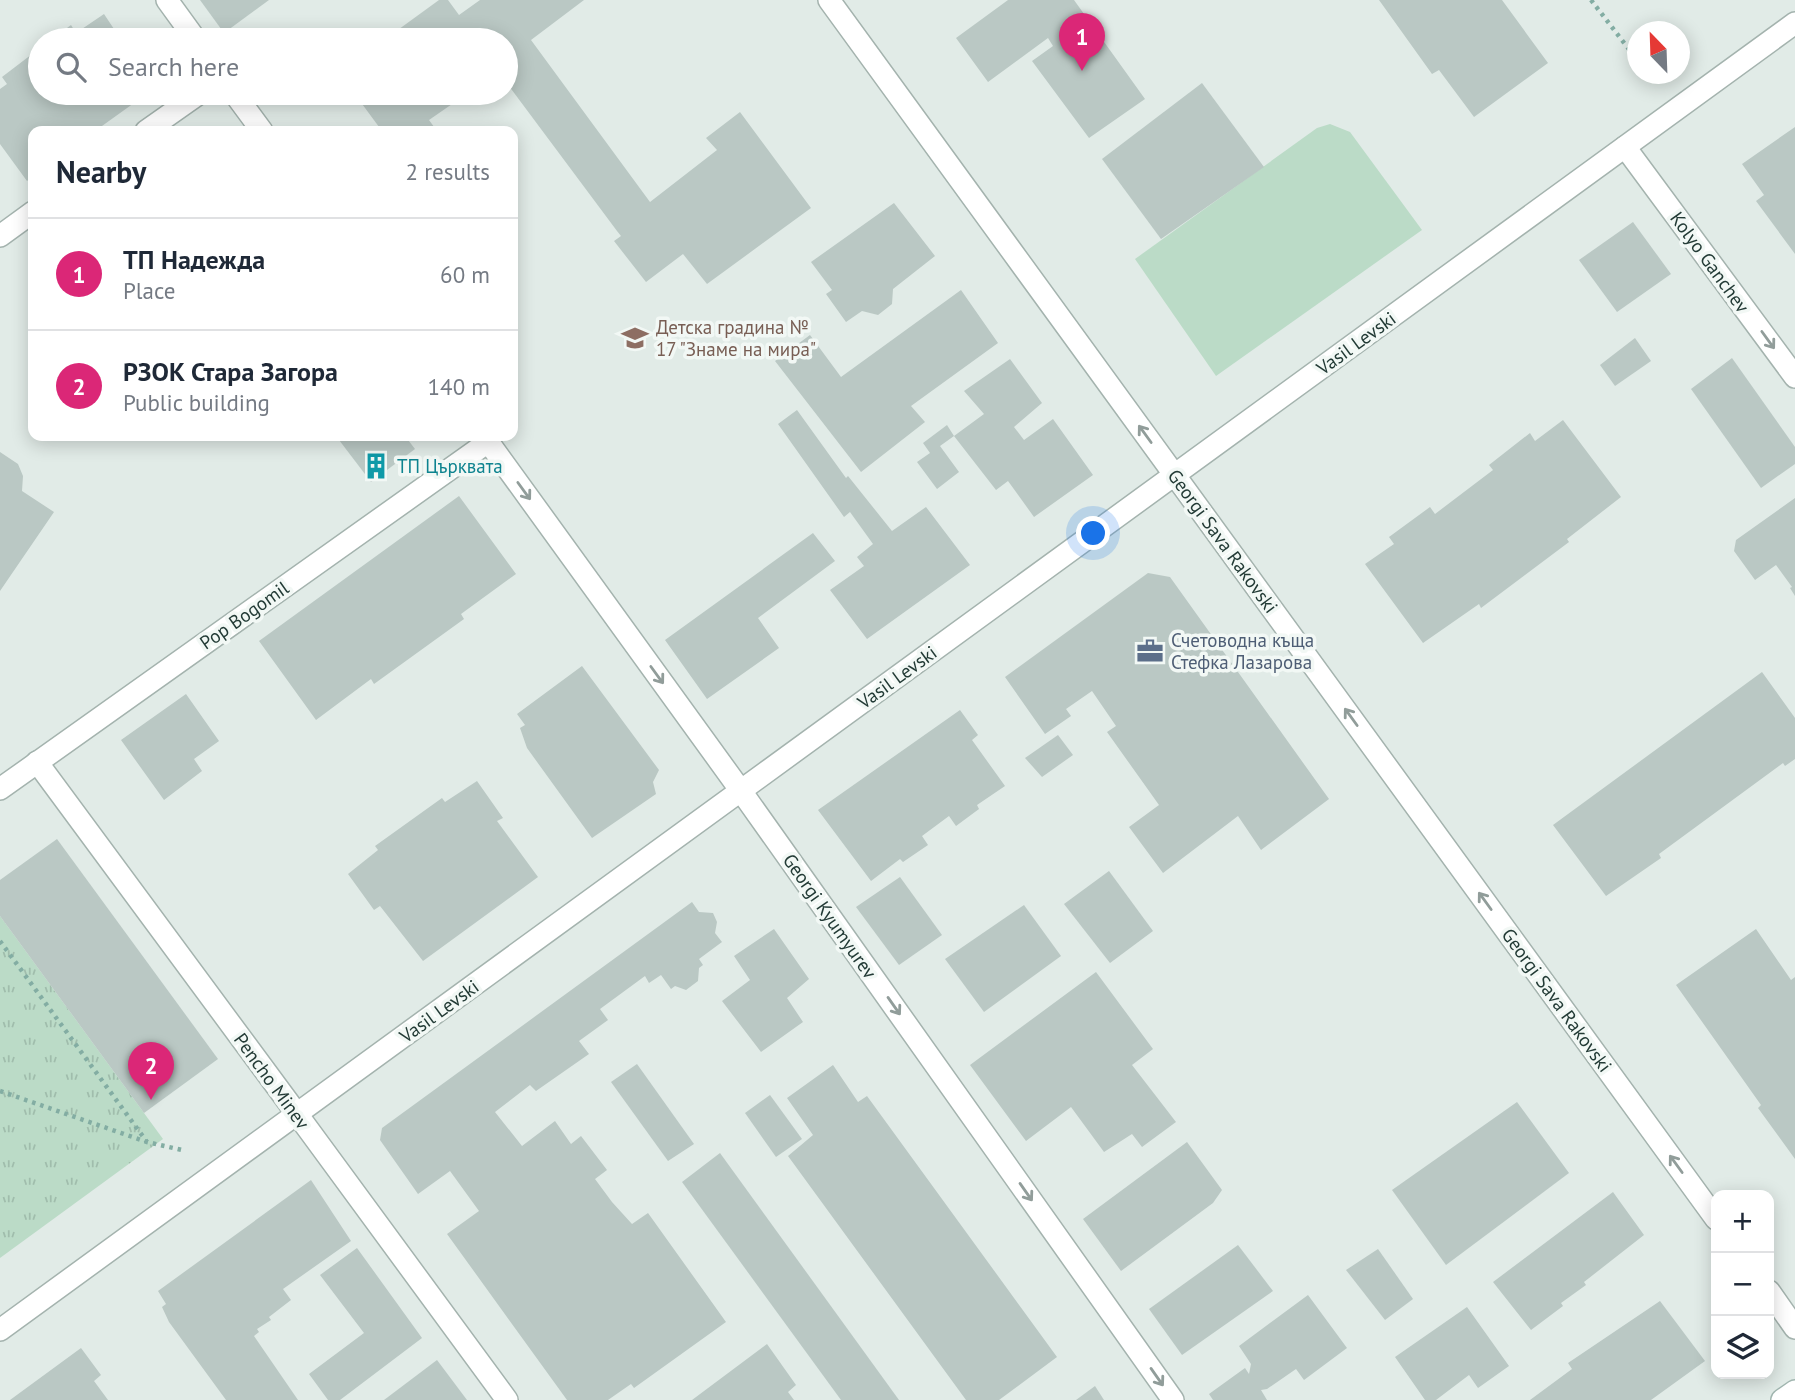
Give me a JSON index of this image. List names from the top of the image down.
{
  "streets": {
    "street": [
      "Kolyo Ganchev",
      "Vasil Levski",
      "Georgi Sava Rakovski",
      "Pop Bogomil",
      "Georgi Kyumyurev",
      "Pencho Minev"
    ]
  },
  "crossings": [
    ["Kolyo Ganchev", "Vasil Levski"],
    ["Vasil Levski", "Georgi Sava Rakovski"],
    ["Vasil Levski", "Georgi Kyumyurev"],
    ["Vasil Levski", "Pencho Minev"],
    ["Pop Bogomil", "Pencho Minev"]
  ],
  "one_way": ["Kolyo Ganchev", "Georgi Sava Rakovski", "Georgi Kyumyurev"],
  "places": {
    "school or university": ["Детска градина № 17 \"Знаме на мира\""],
    "building": ["ТП Църквата"],
    "office": ["Счетоводна къща Стефка Лазарова"]
  },
  "north": "top left",
  "page": {
    "pins": ["1", "2"],
    "search": "Search here",
    "heading": ["Nearby", "2 results"],
    "list": [
      {
        "mark": "1",
        "name": "ТП Надежда",
        "note": "Place",
        "value": "60 m"
      },
      {
        "mark": "2",
        "name": "РЗОК Стара Загора",
        "note": "Public building",
        "value": "140 m"
      }
    ],
    "map_buttons": ["+", "−"]
  }
}
